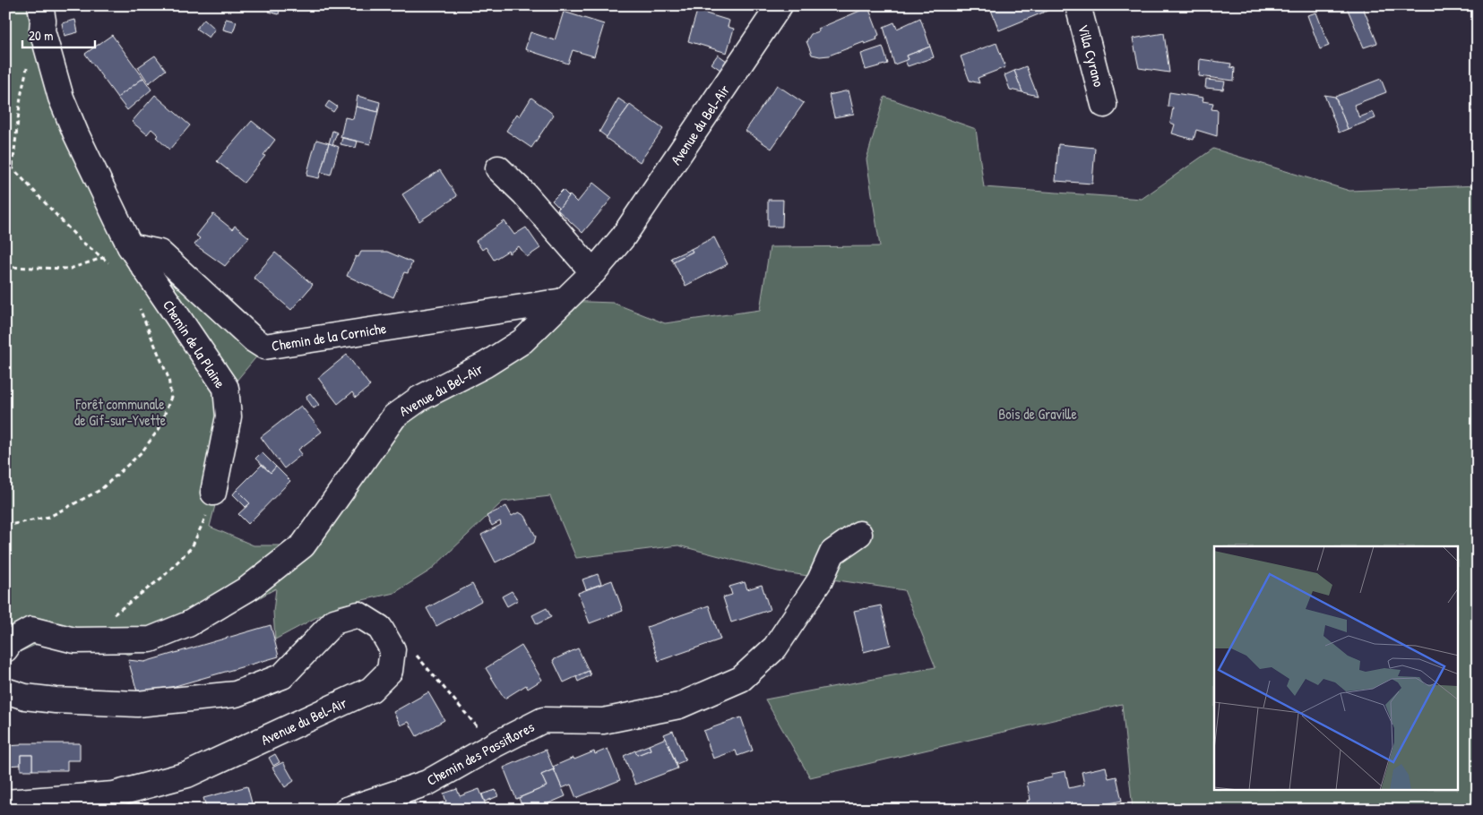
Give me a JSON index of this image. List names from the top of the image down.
{
  "streets": {
    "street": [
      "Villa Cyrano",
      "Avenue du Bel-Air",
      "Chemin de la Corniche",
      "Chemin de la Plaine",
      "Chemin des Passiflores"
    ]
  },
  "crossings": [
    ["Avenue du Bel-Air", "Chemin de la Corniche"],
    ["Chemin de la Corniche", "Chemin de la Plaine"]
  ],
  "parks": ["Forêt communale de Gif-sur-Yvette", "Bois de Graville"],
  "scale_bar": "20 m"
}
